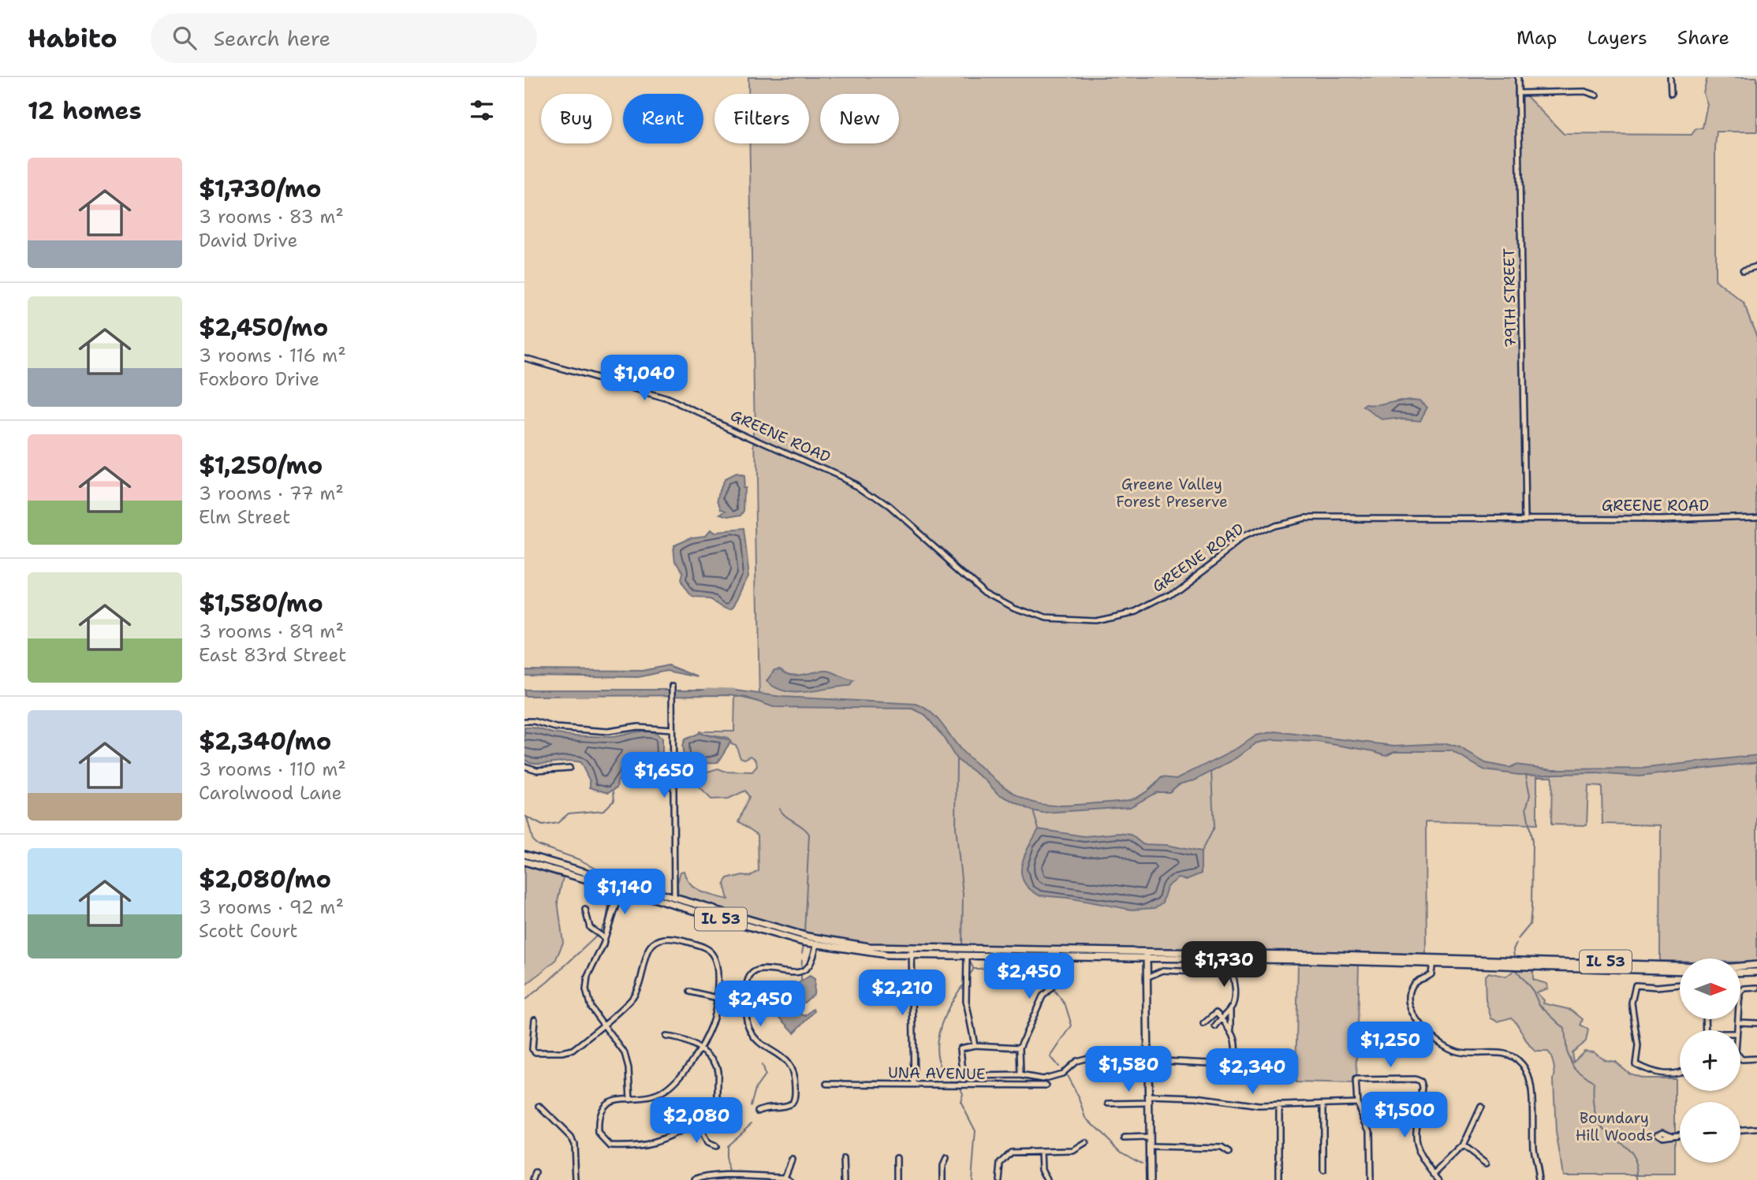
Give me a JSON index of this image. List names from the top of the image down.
{
  "streets": {
    "main road": ["IL 53"],
    "street": ["79TH STREET", "GREENE ROAD", "UNA AVENUE"]
  },
  "crossings": [
    ["79TH STREET", "GREENE ROAD"]
  ],
  "parks": ["Greene Valley Forest Preserve", "Boundary Hill Woods"],
  "north": "right",
  "page": {
    "header": "Habito",
    "search": "Search here",
    "nav": ["Map", "Layers", "Share"],
    "heading": "12 homes",
    "chip": [
      "Buy",
      "Rent",
      "Filters",
      "New"
    ],
    "list": [
      {
        "name": "$1,730/mo",
        "note": "3 rooms · 83 m² · David Drive"
      },
      {
        "name": "$2,450/mo",
        "note": "3 rooms · 116 m² · Foxboro Drive"
      },
      {
        "name": "$1,250/mo",
        "note": "3 rooms · 77 m² · Elm Street"
      },
      {
        "name": "$1,580/mo",
        "note": "3 rooms · 89 m² · East 83rd Street"
      },
      {
        "name": "$2,340/mo",
        "note": "3 rooms · 110 m² · Carolwood Lane"
      },
      {
        "name": "$2,080/mo",
        "note": "3 rooms · 92 m² · Scott Court"
      }
    ],
    "price": [
      "$1,040",
      "$1,650",
      "$1,140",
      "$1,730",
      "$2,450",
      "$2,210",
      "$2,450",
      "$1,250",
      "$1,580",
      "$2,340",
      "$1,500",
      "$2,080"
    ],
    "map_buttons": ["+", "−"]
  }
}
